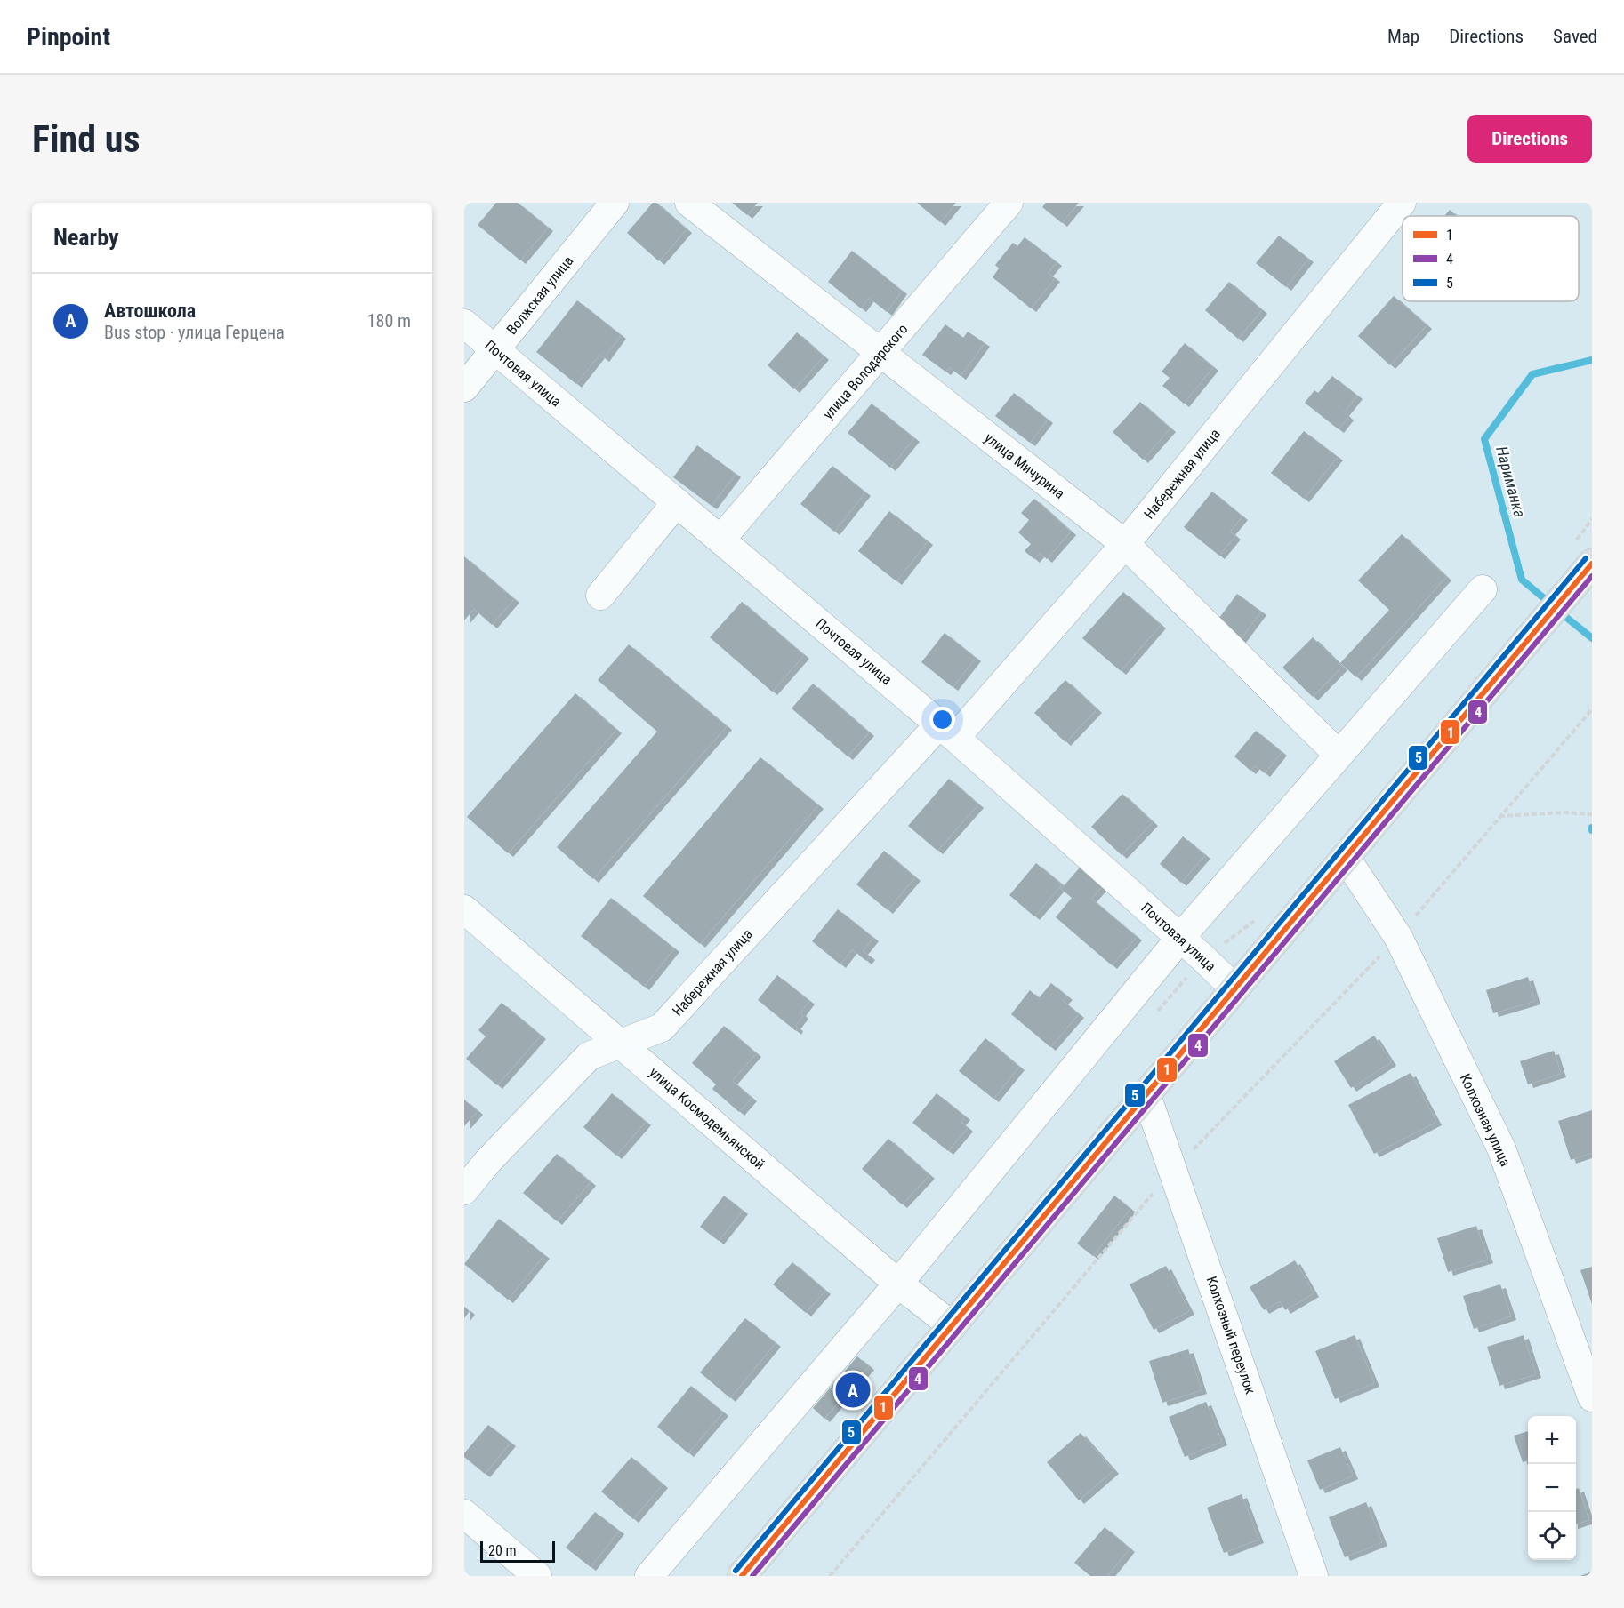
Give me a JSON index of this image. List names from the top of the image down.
{
  "streets": {
    "street": [
      "Волжская улица",
      "улица Володарского",
      "Почтовая улица",
      "улица Мичурина",
      "Набережная улица",
      "улица Космодемьянской",
      "Колхозная улица",
      "Колхозный переулок"
    ]
  },
  "crossings": [
    ["Волжская улица", "Почтовая улица"],
    ["улица Володарского", "Почтовая улица"],
    ["улица Володарского", "улица Мичурина"],
    ["Почтовая улица", "Набережная улица"],
    ["улица Мичурина", "Набережная улица"],
    ["Набережная улица", "улица Космодемьянской"]
  ],
  "water": ["Нариманка"],
  "lines": ["transit line 5", "transit line 1", "transit line 4"],
  "legend": ["1", "4", "5"],
  "scale_bar": "20 m",
  "page": {
    "header": "Pinpoint",
    "nav": ["Map", "Directions", "Saved"],
    "buttons": "Directions",
    "title": "Find us",
    "heading": "Nearby",
    "list": [
      {
        "mark": "A",
        "name": "Автошкола",
        "note": "Bus stop · улица Герцена",
        "value": "180 m"
      }
    ],
    "pins": "A",
    "map_buttons": ["+", "−"],
    "scale": "20 m"
  }
}
